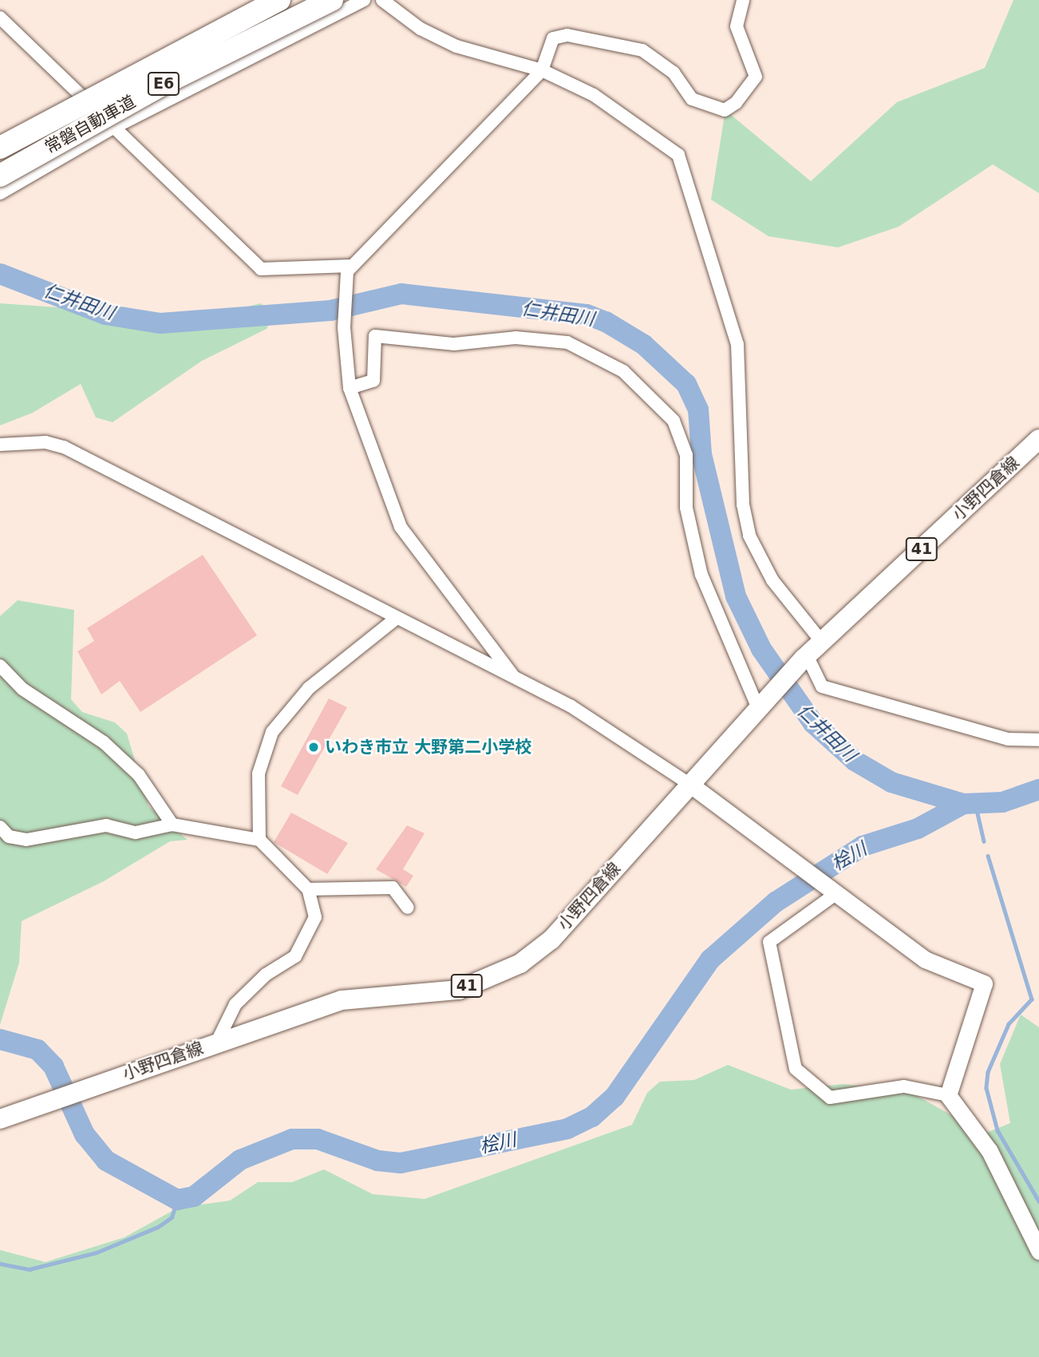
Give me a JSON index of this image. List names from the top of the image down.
{
  "streets": {
    "highway": ["E6", "常磐自動車道"],
    "main road": ["小野四倉線", "41"]
  },
  "water": ["仁井田川", "桧川"],
  "places": ["いわき市立 大野第二小学校"]
}
